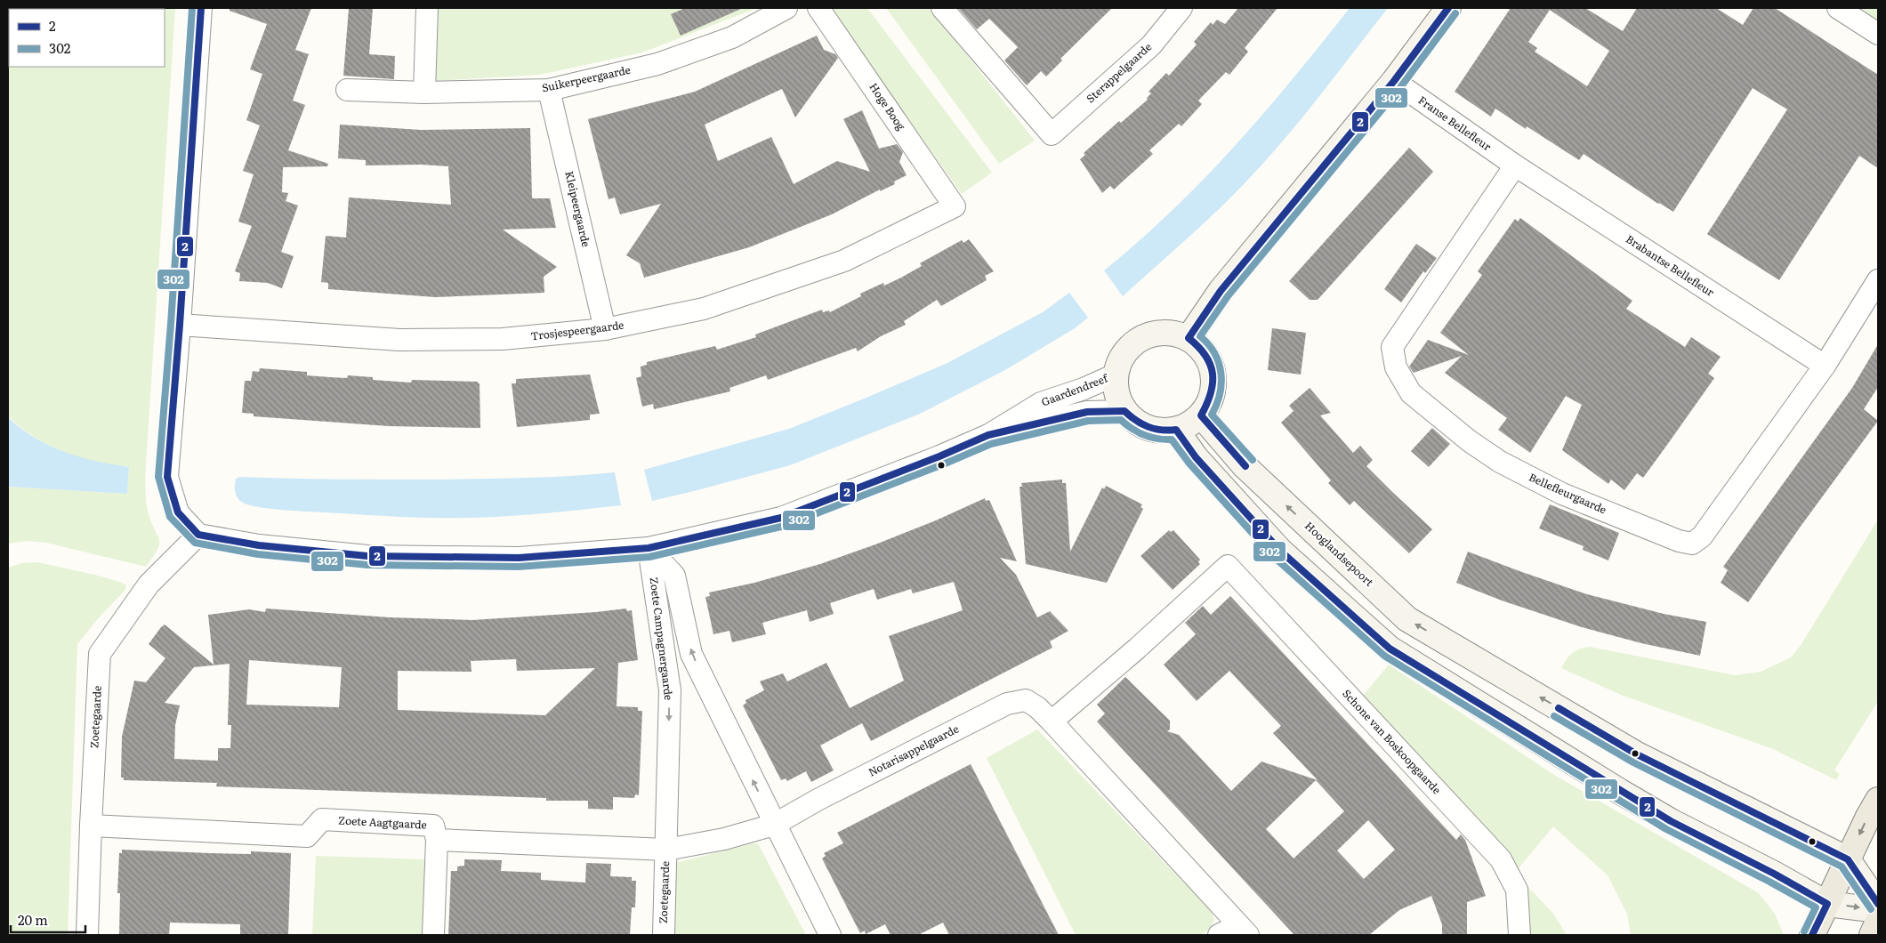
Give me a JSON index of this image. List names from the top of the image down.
{
  "streets": {
    "street": [
      "Sterappelgaarde",
      "Suikerpeergaarde",
      "Hoge Boog",
      "Franse Bellefleur",
      "Kleipeergaarde",
      "Brabantse Bellefleur",
      "Trosjespeergaarde",
      "Gaardendreef",
      "Bellefleurgaarde",
      "Hooglandsepoort",
      "Zoete Campagnergaarde",
      "Zoetegaarde",
      "Schone van Boskoopgaarde",
      "Notarisappelgaarde",
      "Zoete Aagtgaarde"
    ]
  },
  "crossings": [
    ["Suikerpeergaarde", "Kleipeergaarde"],
    ["Hoge Boog", "Trosjespeergaarde"],
    ["Franse Bellefleur", "Brabantse Bellefleur"],
    ["Franse Bellefleur", "Bellefleurgaarde"],
    ["Kleipeergaarde", "Trosjespeergaarde"],
    ["Brabantse Bellefleur", "Bellefleurgaarde"],
    ["Gaardendreef", "Hooglandsepoort"],
    ["Gaardendreef", "Zoete Campagnergaarde"],
    ["Gaardendreef", "Zoetegaarde"],
    ["Zoete Campagnergaarde", "Zoetegaarde"],
    ["Zoete Campagnergaarde", "Notarisappelgaarde"],
    ["Zoete Campagnergaarde", "Zoete Aagtgaarde"],
    ["Zoetegaarde", "Zoete Aagtgaarde"],
    ["Schone van Boskoopgaarde", "Notarisappelgaarde"],
    ["Notarisappelgaarde", "Zoete Aagtgaarde"]
  ],
  "lines": ["transit line 2", "transit line 302"],
  "legend": ["2", "302"],
  "scale_bar": "20 m"
}
